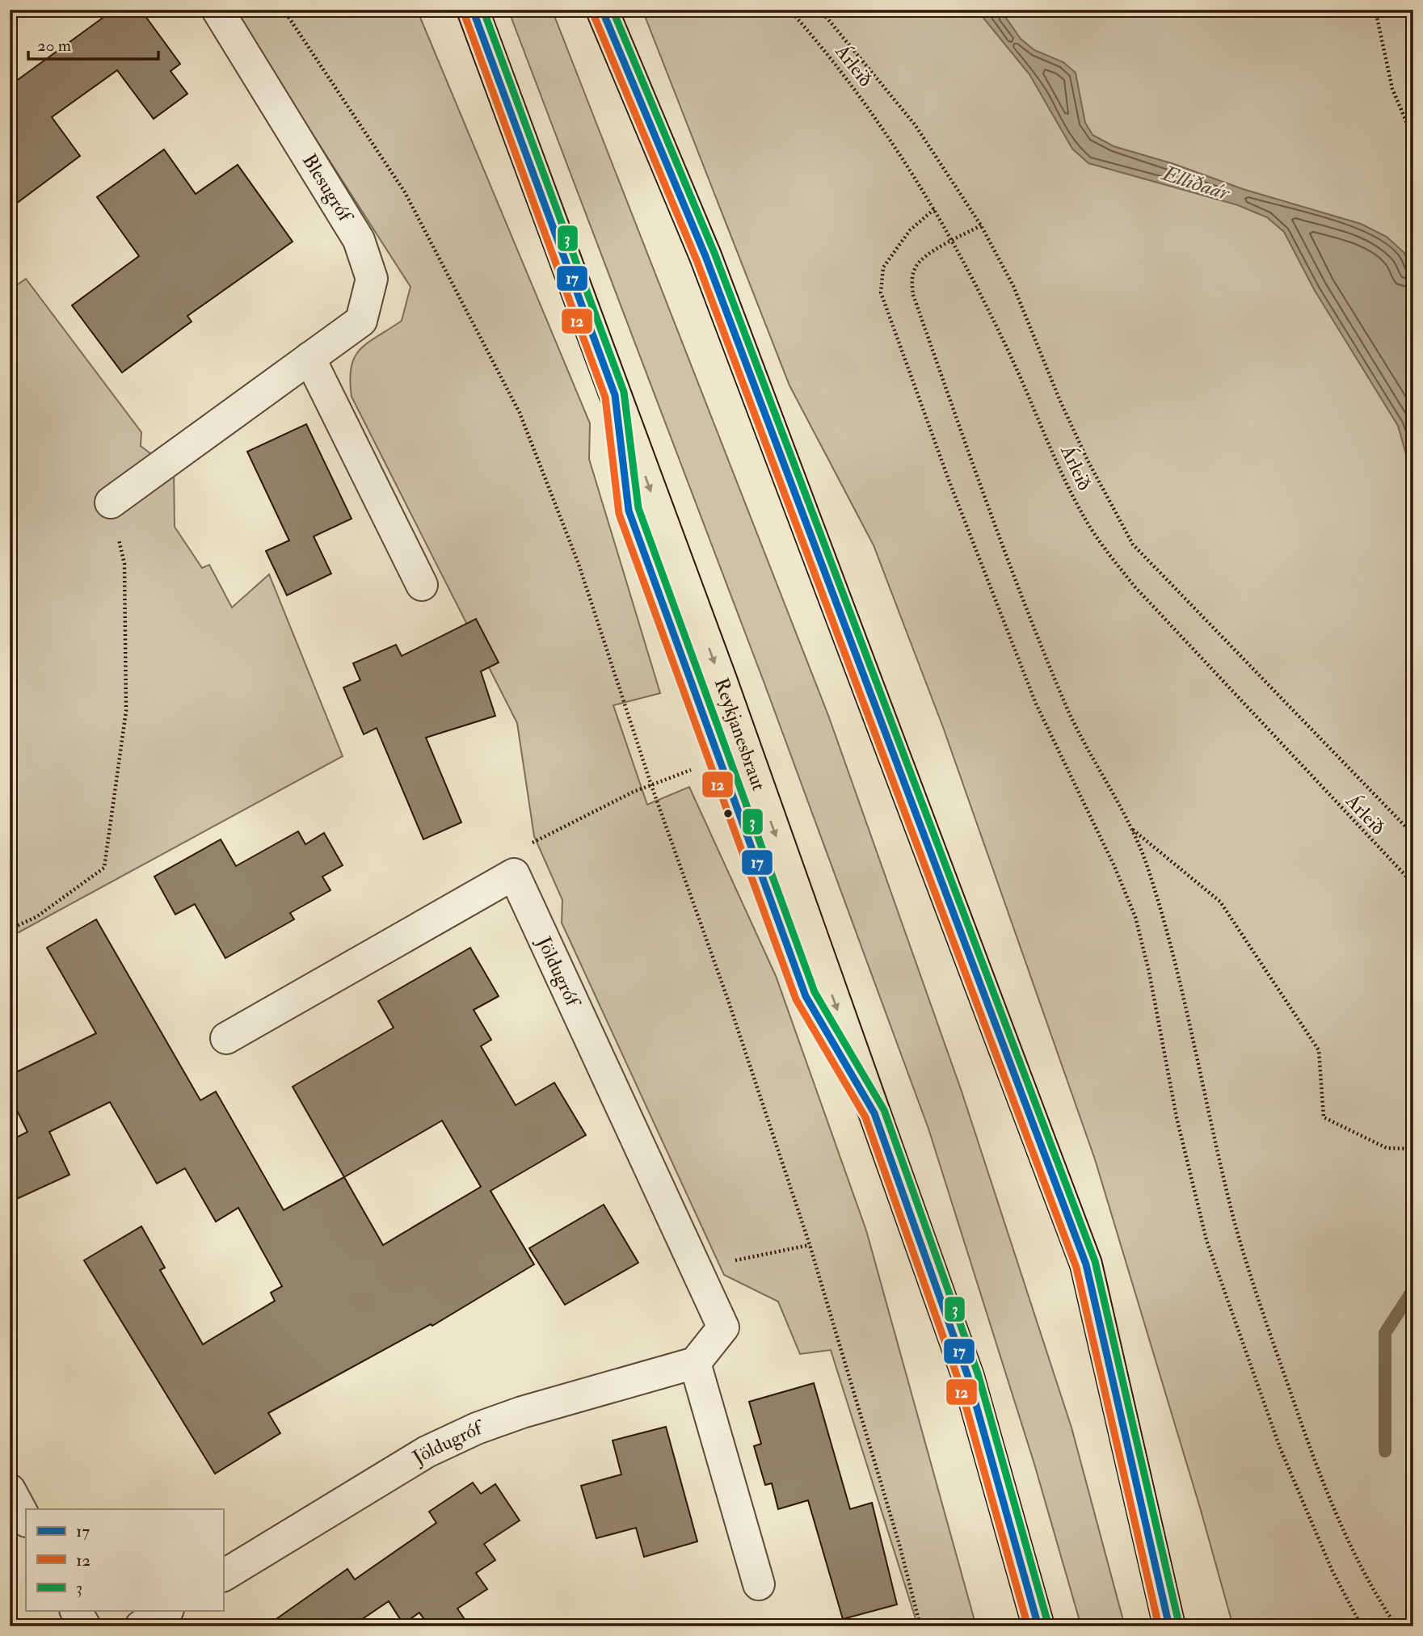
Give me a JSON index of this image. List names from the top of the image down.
{
  "streets": {
    "highway": ["Reykjanesbraut"],
    "street": ["Blesugróf", "Jöldugróf"],
    "path": ["Árleið"]
  },
  "water": ["Elliðaár"],
  "lines": ["transit line 17", "transit line 3", "transit line 12"],
  "legend": ["17", "12", "3"],
  "scale_bar": "20 m"
}
